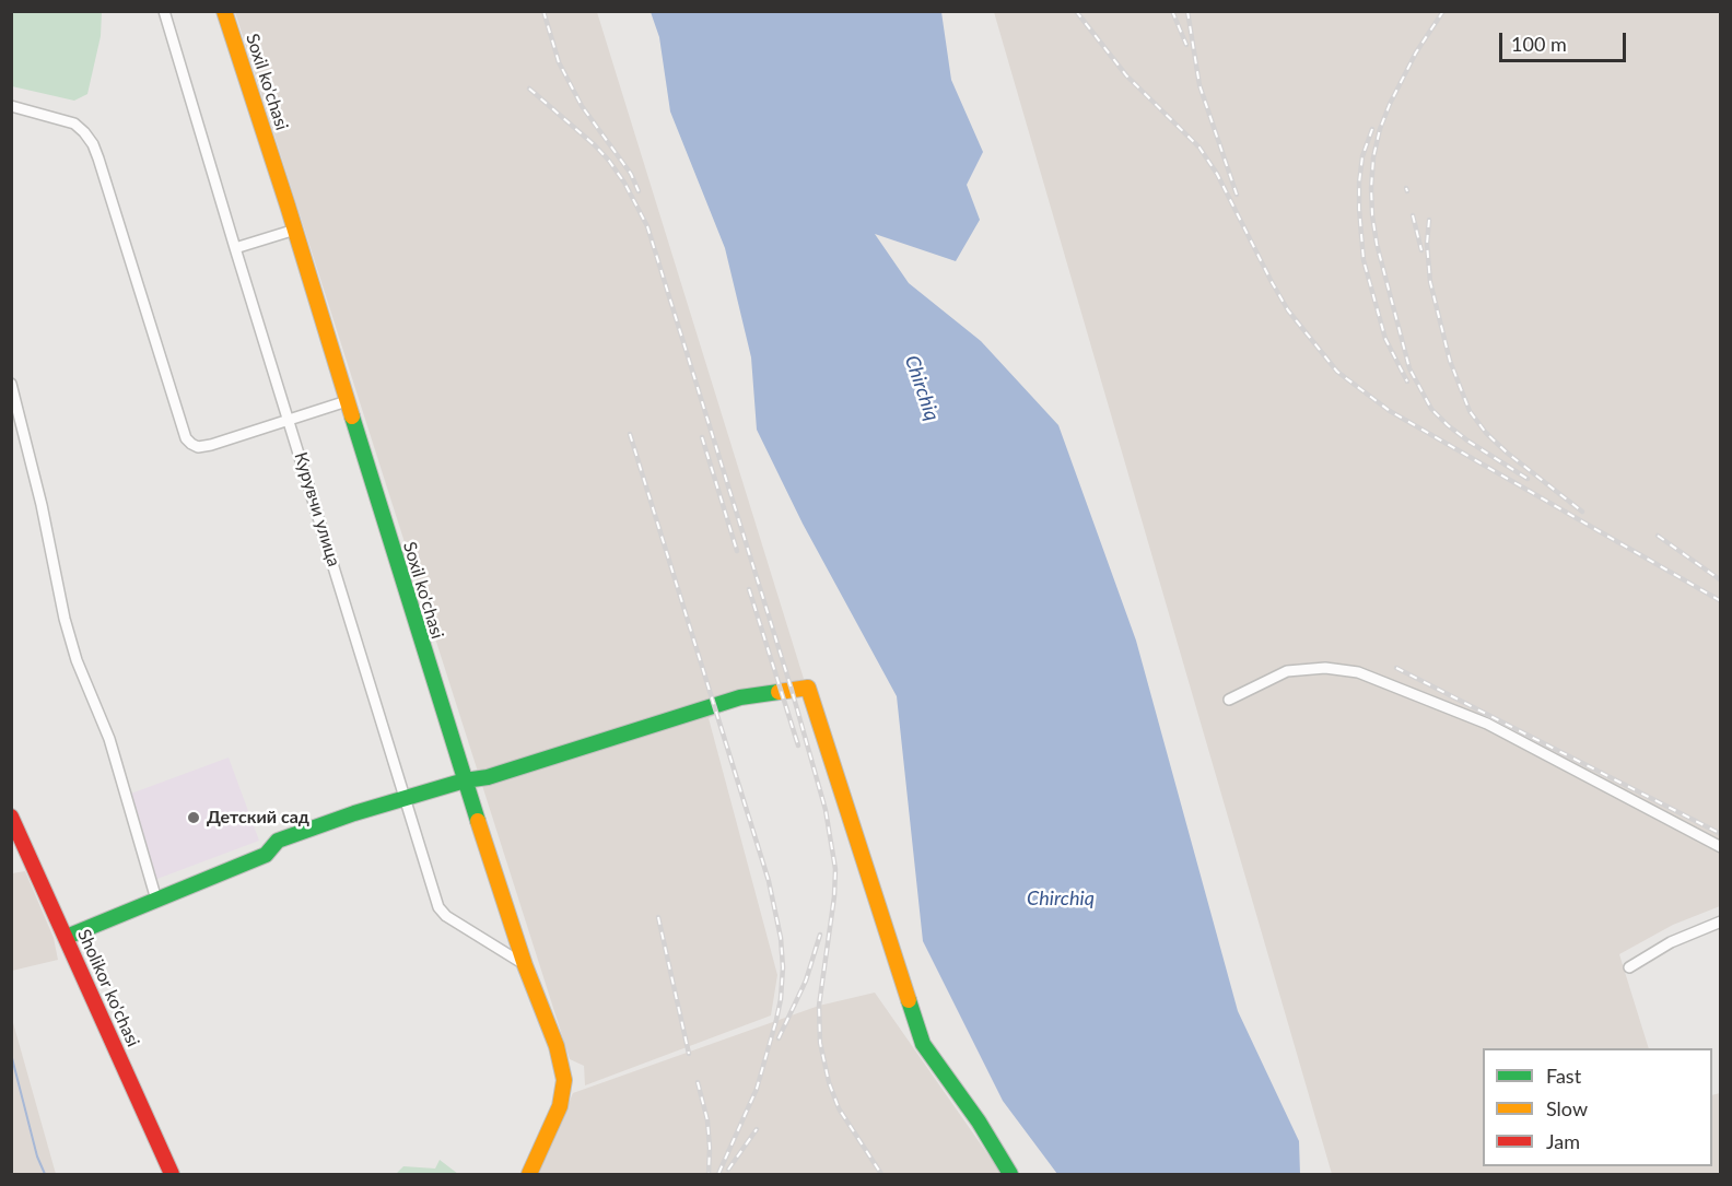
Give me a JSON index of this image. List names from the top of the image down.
{
  "streets": {
    "street": ["Soxil ko'chasi", "Курувчи улица", "Sholikor ko'chasi"]
  },
  "crossings": [
    ["Soxil ko'chasi", "Курувчи улица"]
  ],
  "water": ["Chirchiq"],
  "places": ["Детский сад"],
  "legend": ["Fast", "Slow", "Jam"],
  "scale_bar": "100 m"
}
